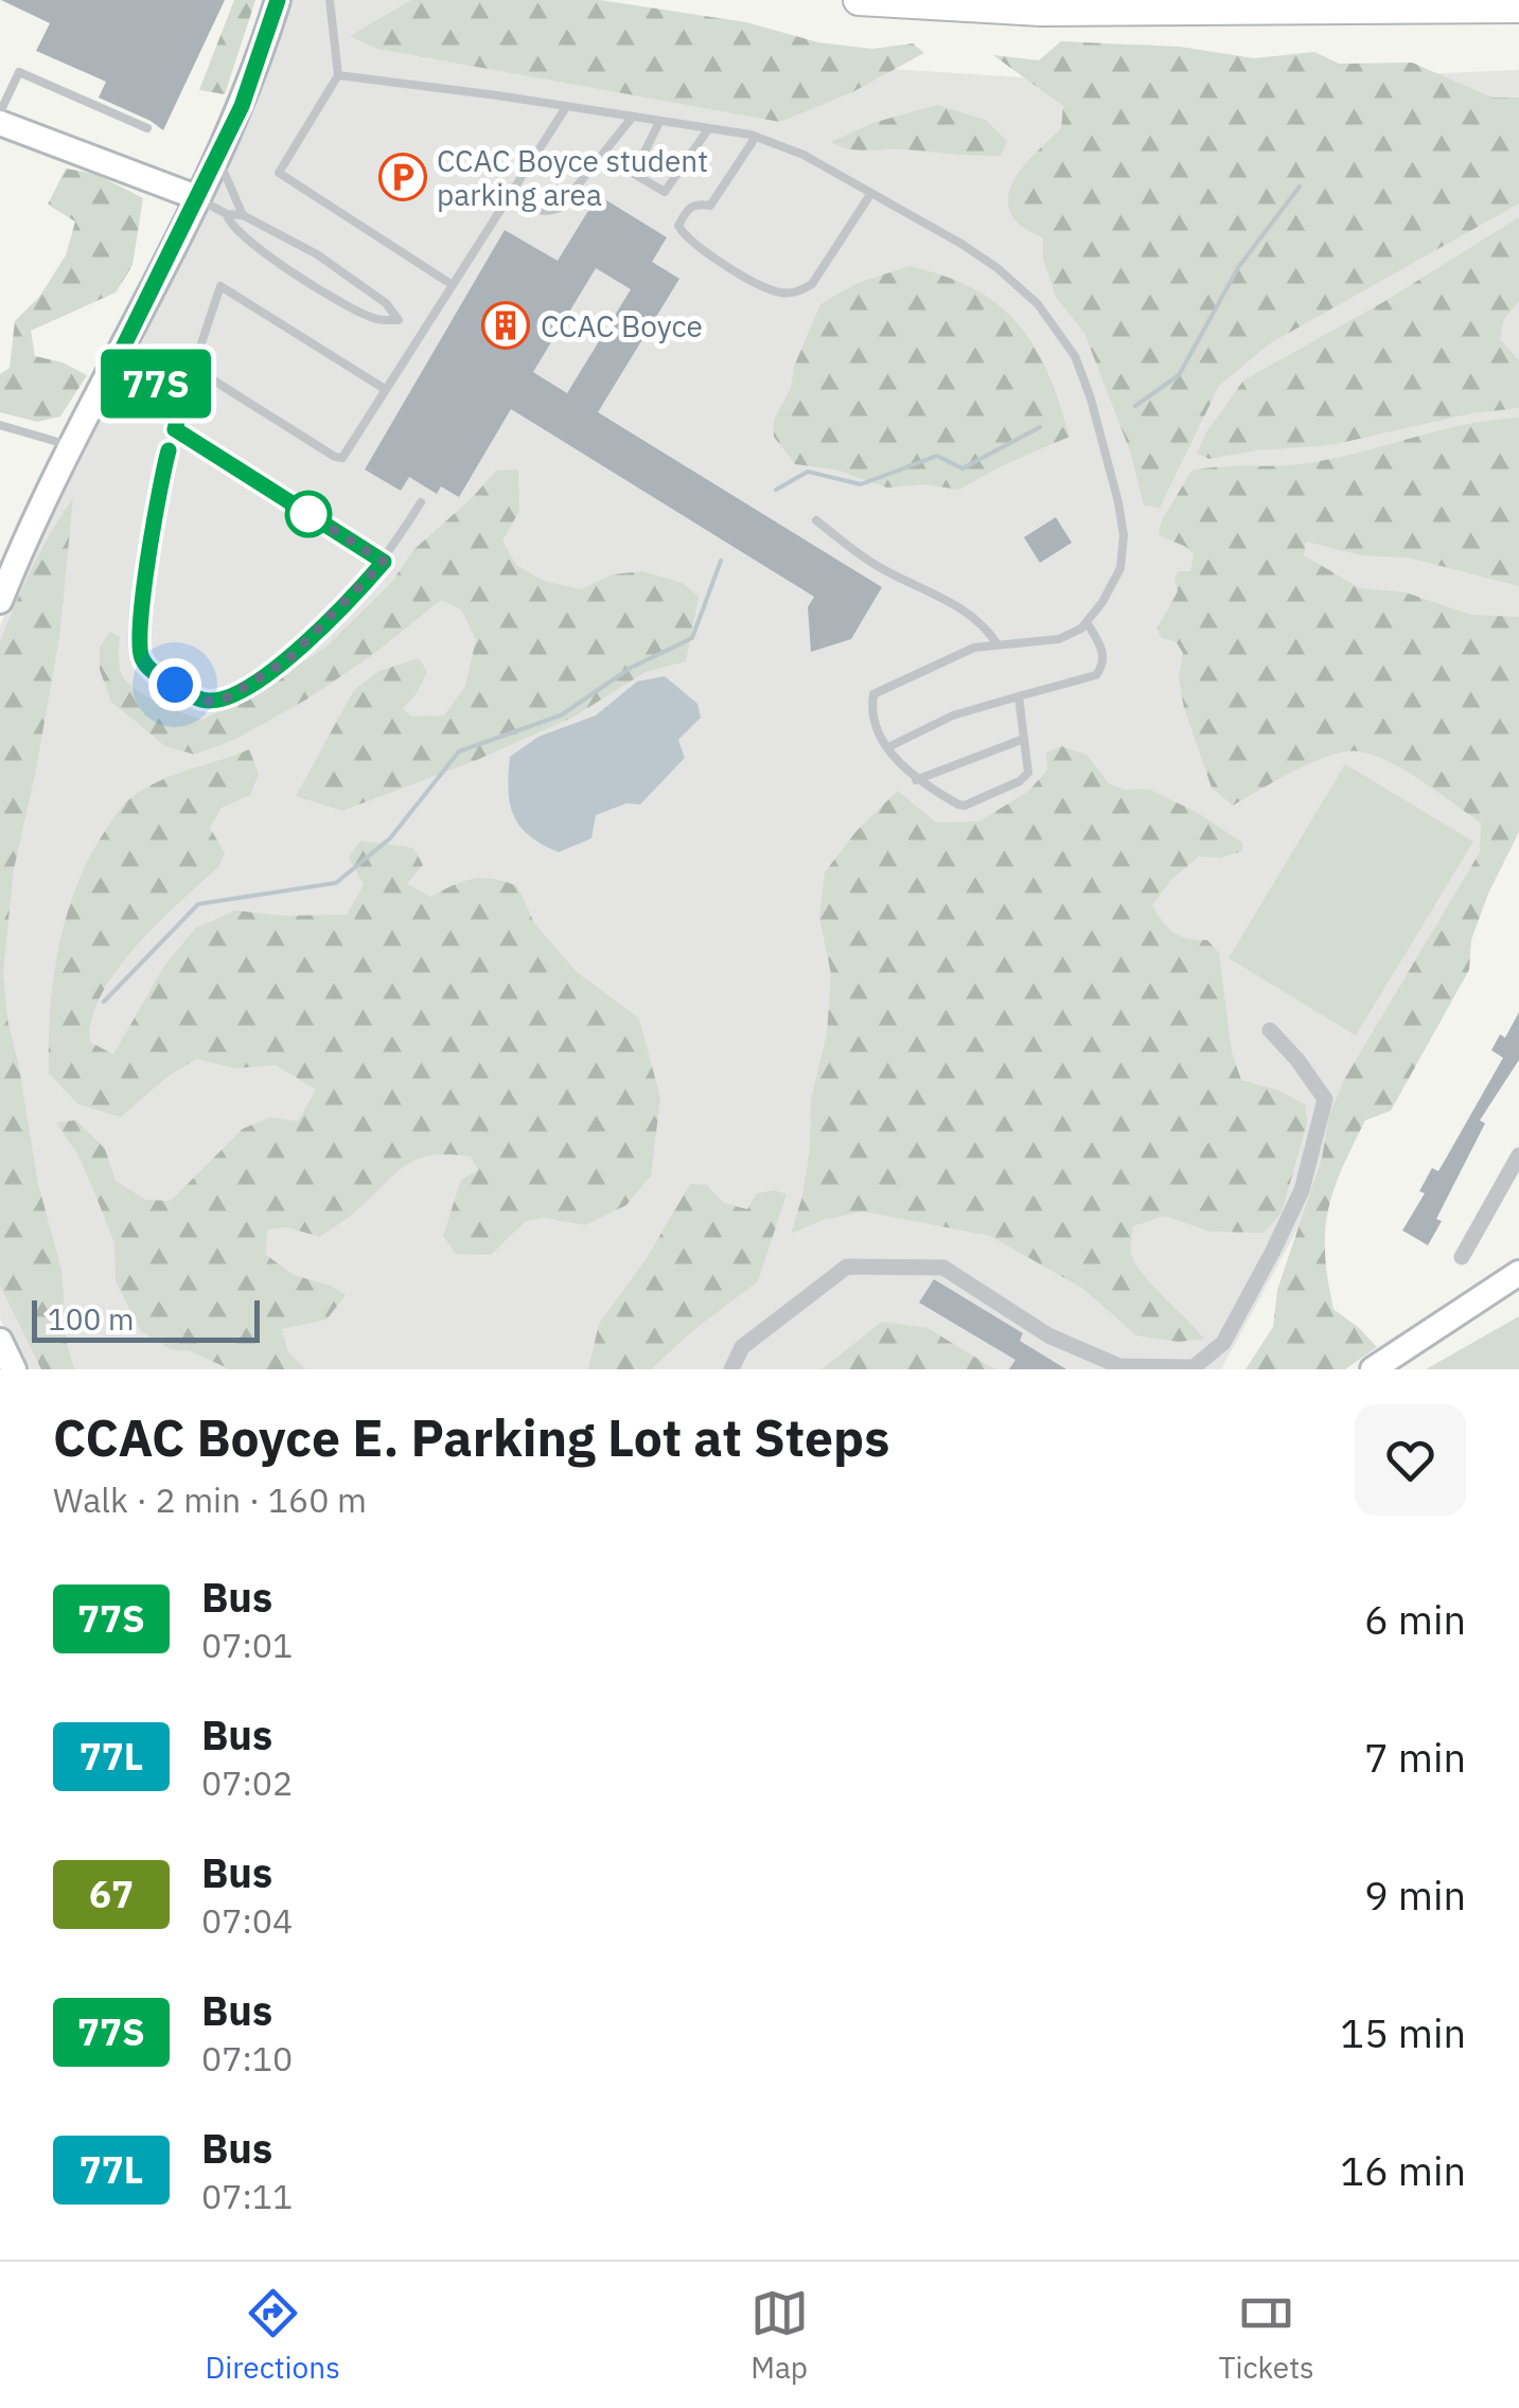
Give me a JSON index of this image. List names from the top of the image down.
{
  "places": {
    "parking": ["CCAC Boyce student parking area"],
    "building": ["CCAC Boyce"]
  },
  "lines": ["bus line 77S"],
  "scale_bar": "100 m",
  "page": {
    "on_map": "77S",
    "scale": "100 m",
    "heading": ["CCAC Boyce E. Parking Lot at Steps", "Walk · 2 min · 160 m"],
    "list": [
      {
        "mark": "77S",
        "name": "Bus",
        "note": "07:01",
        "value": "6 min"
      },
      {
        "mark": "77L",
        "name": "Bus",
        "note": "07:02",
        "value": "7 min"
      },
      {
        "mark": "67",
        "name": "Bus",
        "note": "07:04",
        "value": "9 min"
      },
      {
        "mark": "77S",
        "name": "Bus",
        "note": "07:10",
        "value": "15 min"
      },
      {
        "mark": "77L",
        "name": "Bus",
        "note": "07:11",
        "value": "16 min"
      }
    ],
    "tabs": ["Directions", "Map", "Tickets"]
  }
}
